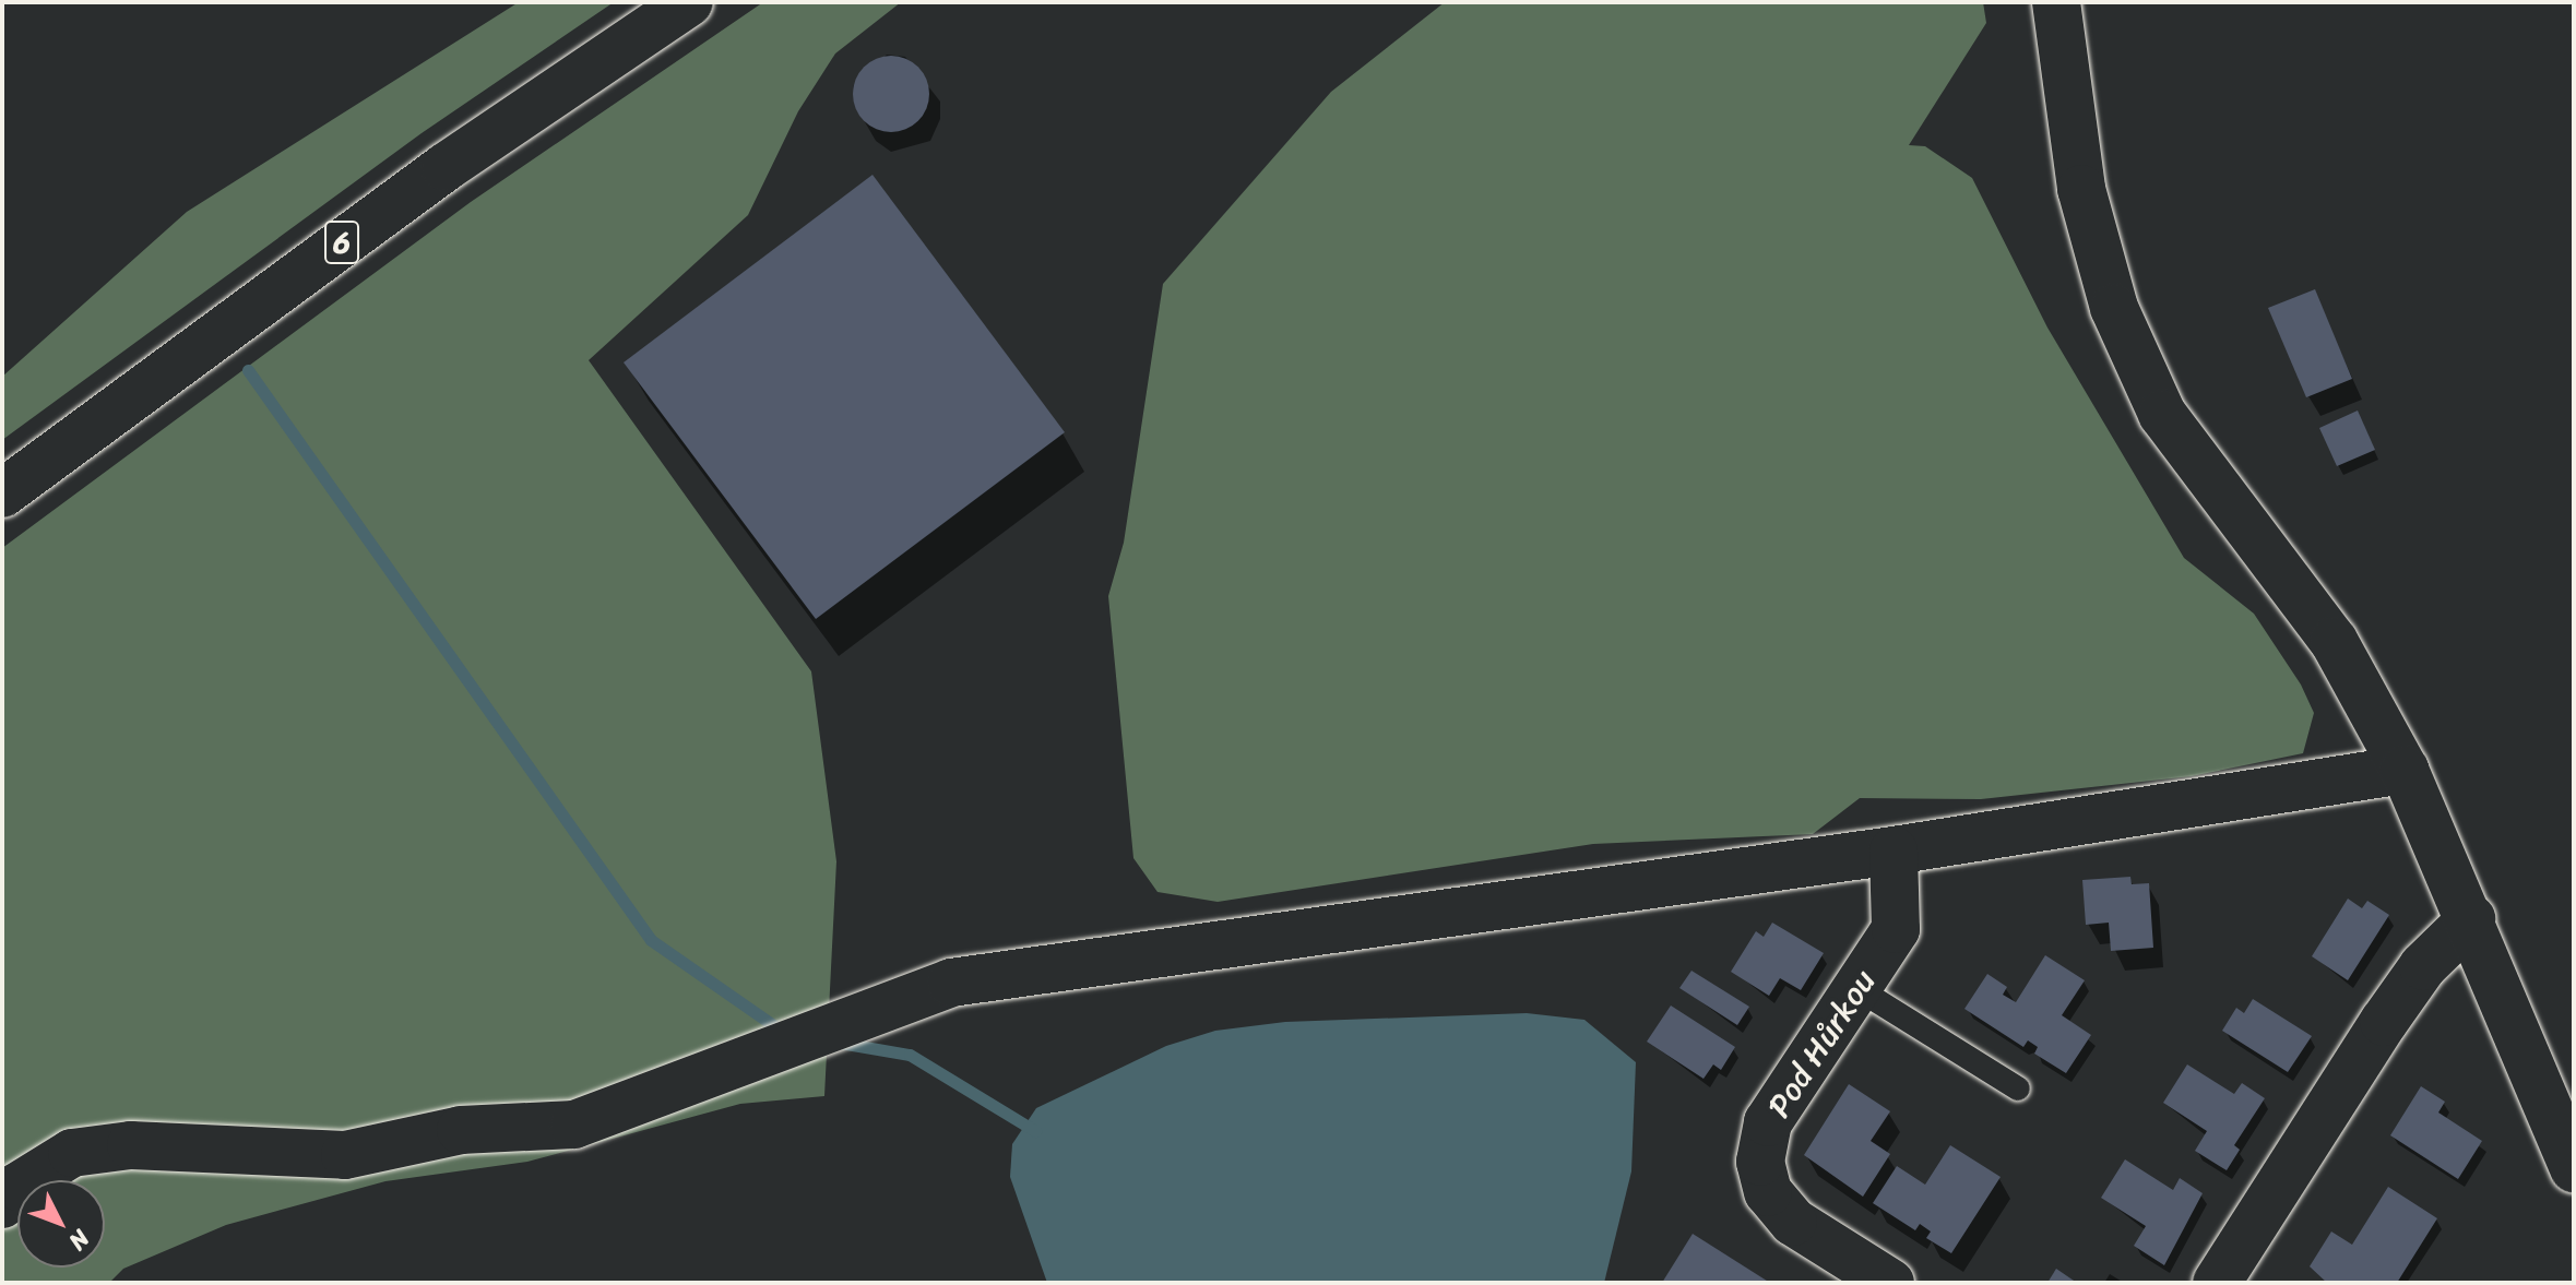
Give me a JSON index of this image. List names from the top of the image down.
{
  "streets": {
    "street": ["6", "Pod Hůrkou"]
  },
  "north": "bottom right"
}
